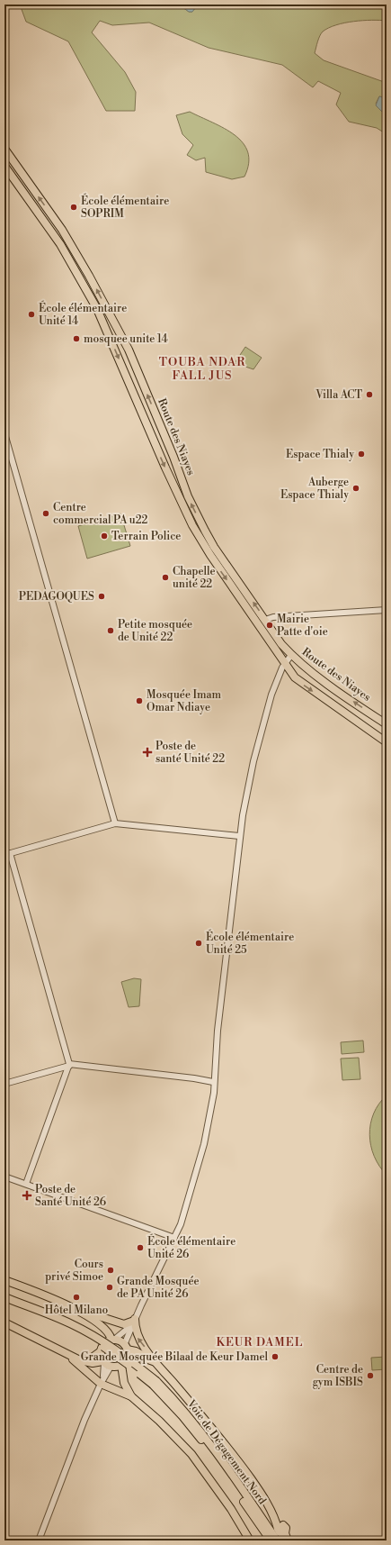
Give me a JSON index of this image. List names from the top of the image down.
{
  "streets": {
    "main road": ["Route des Niayes", "Voie de Dégagement Nord"]
  },
  "districts": ["TOUBA NDAR FALL JUS", "KEUR DAMEL"],
  "places": {
    "other": [
      "École élémentaire SOPRIM",
      "École élémentaire Unité 14",
      "mosquee unite 14",
      "Villa ACT",
      "Espace Thialy",
      "Auberge Espace Thialy",
      "Centre commercial PA u22",
      "Terrain Police",
      "Chapelle unité 22",
      "PEDAGOQUES",
      "Mairie Patte d'oie",
      "Petite mosquée de Unité 22",
      "Mosquée Imam Omar Ndiaye",
      "École élémentaire Unité 25",
      "École élémentaire Unité 26",
      "Cours privé Simoe",
      "Grande Mosquée de PA Unité 26",
      "Hôtel Milano",
      "Grande Mosquée Bilaal de Keur Damel",
      "Centre de gym ISBIS"
    ],
    "health": ["Poste de santé Unité 22", "Poste de Santé Unité 26"]
  }
}
